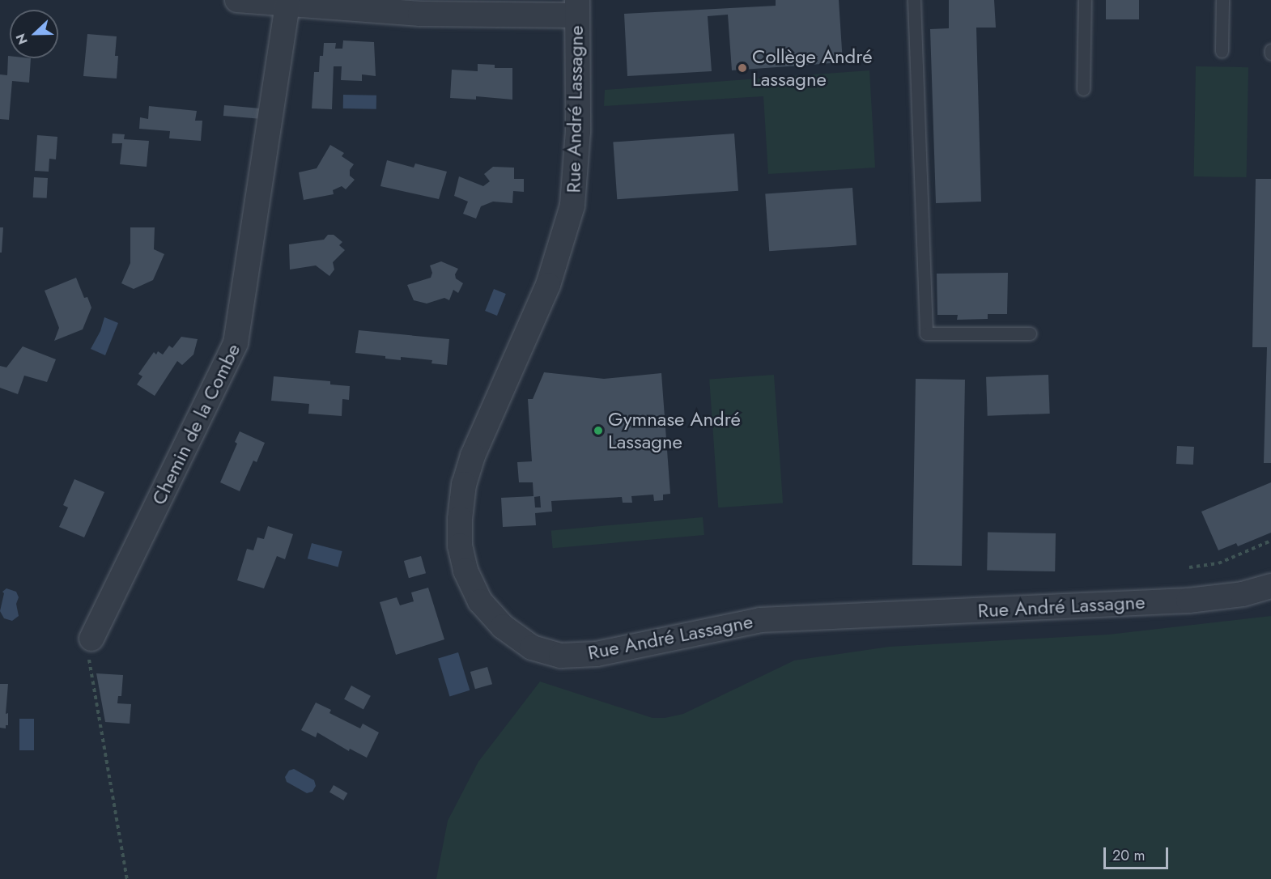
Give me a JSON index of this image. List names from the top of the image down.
{
  "streets": {
    "street": ["Rue André Lassagne", "Chemin de la Combe"]
  },
  "places": ["Collège André Lassagne", "Gymnase André Lassagne"],
  "scale_bar": "20 m",
  "north": "left"
}
